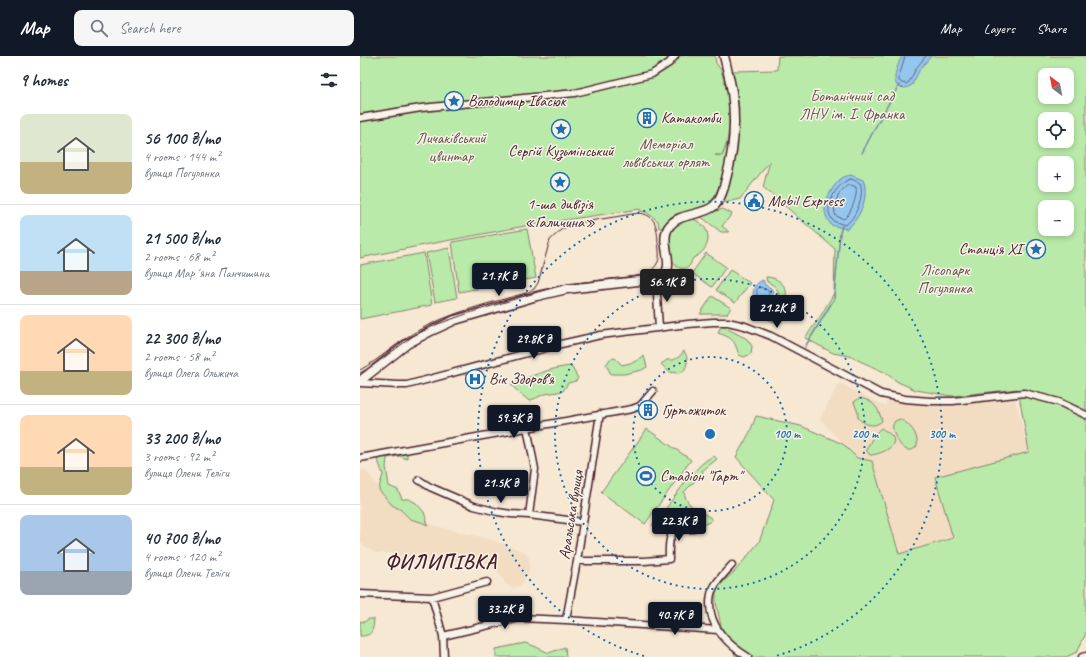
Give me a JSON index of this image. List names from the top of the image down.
{
  "streets": {
    "street": ["Аральська вулиця"]
  },
  "districts": ["ФИЛИПІВКА"],
  "parks": [
    "Ботанічний сад ЛНУ ім. І. Франка",
    "Личаківський цвинтар",
    "Меморіал львівських орлят",
    "Лісопарк Погулянка"
  ],
  "places": {
    "place": [
      "Володимир Івасюк",
      "Сергій Кузьмінський",
      "1-ша дивізія «Галичина»",
      "Cтанція XI"
    ],
    "building": ["Катакомби", "Гуртожиток"],
    "public building": ["Mobil Express"],
    "hospital": ["Вік Здоров'я"],
    "sports": ["Стадіон \"Гарт\""]
  },
  "north": "top left",
  "page": {
    "header": "Map",
    "search": "Search here",
    "nav": ["Map", "Layers", "Share"],
    "heading": "9 homes",
    "map_buttons": ["+", "−"],
    "list": [
      {
        "name": "56 100 ₴/mo",
        "note": "4 rooms · 144 m² · вулиця Погулянка"
      },
      {
        "name": "21 500 ₴/mo",
        "note": "2 rooms · 68 m² · вулиця Марʼяна Панчишина"
      },
      {
        "name": "22 300 ₴/mo",
        "note": "2 rooms · 58 m² · вулиця Олега Ольжича"
      },
      {
        "name": "33 200 ₴/mo",
        "note": "3 rooms · 92 m² · вулиця Олени Теліги"
      },
      {
        "name": "40 700 ₴/mo",
        "note": "4 rooms · 120 m² · вулиця Олени Теліги"
      }
    ],
    "price": [
      "21.7K ₴",
      "56.1K ₴",
      "21.2K ₴",
      "29.8K ₴",
      "59.3K ₴",
      "21.5K ₴",
      "22.3K ₴",
      "33.2K ₴",
      "40.7K ₴"
    ]
  },
  "rings": ["100 m", "200 m", "300 m"]
}
